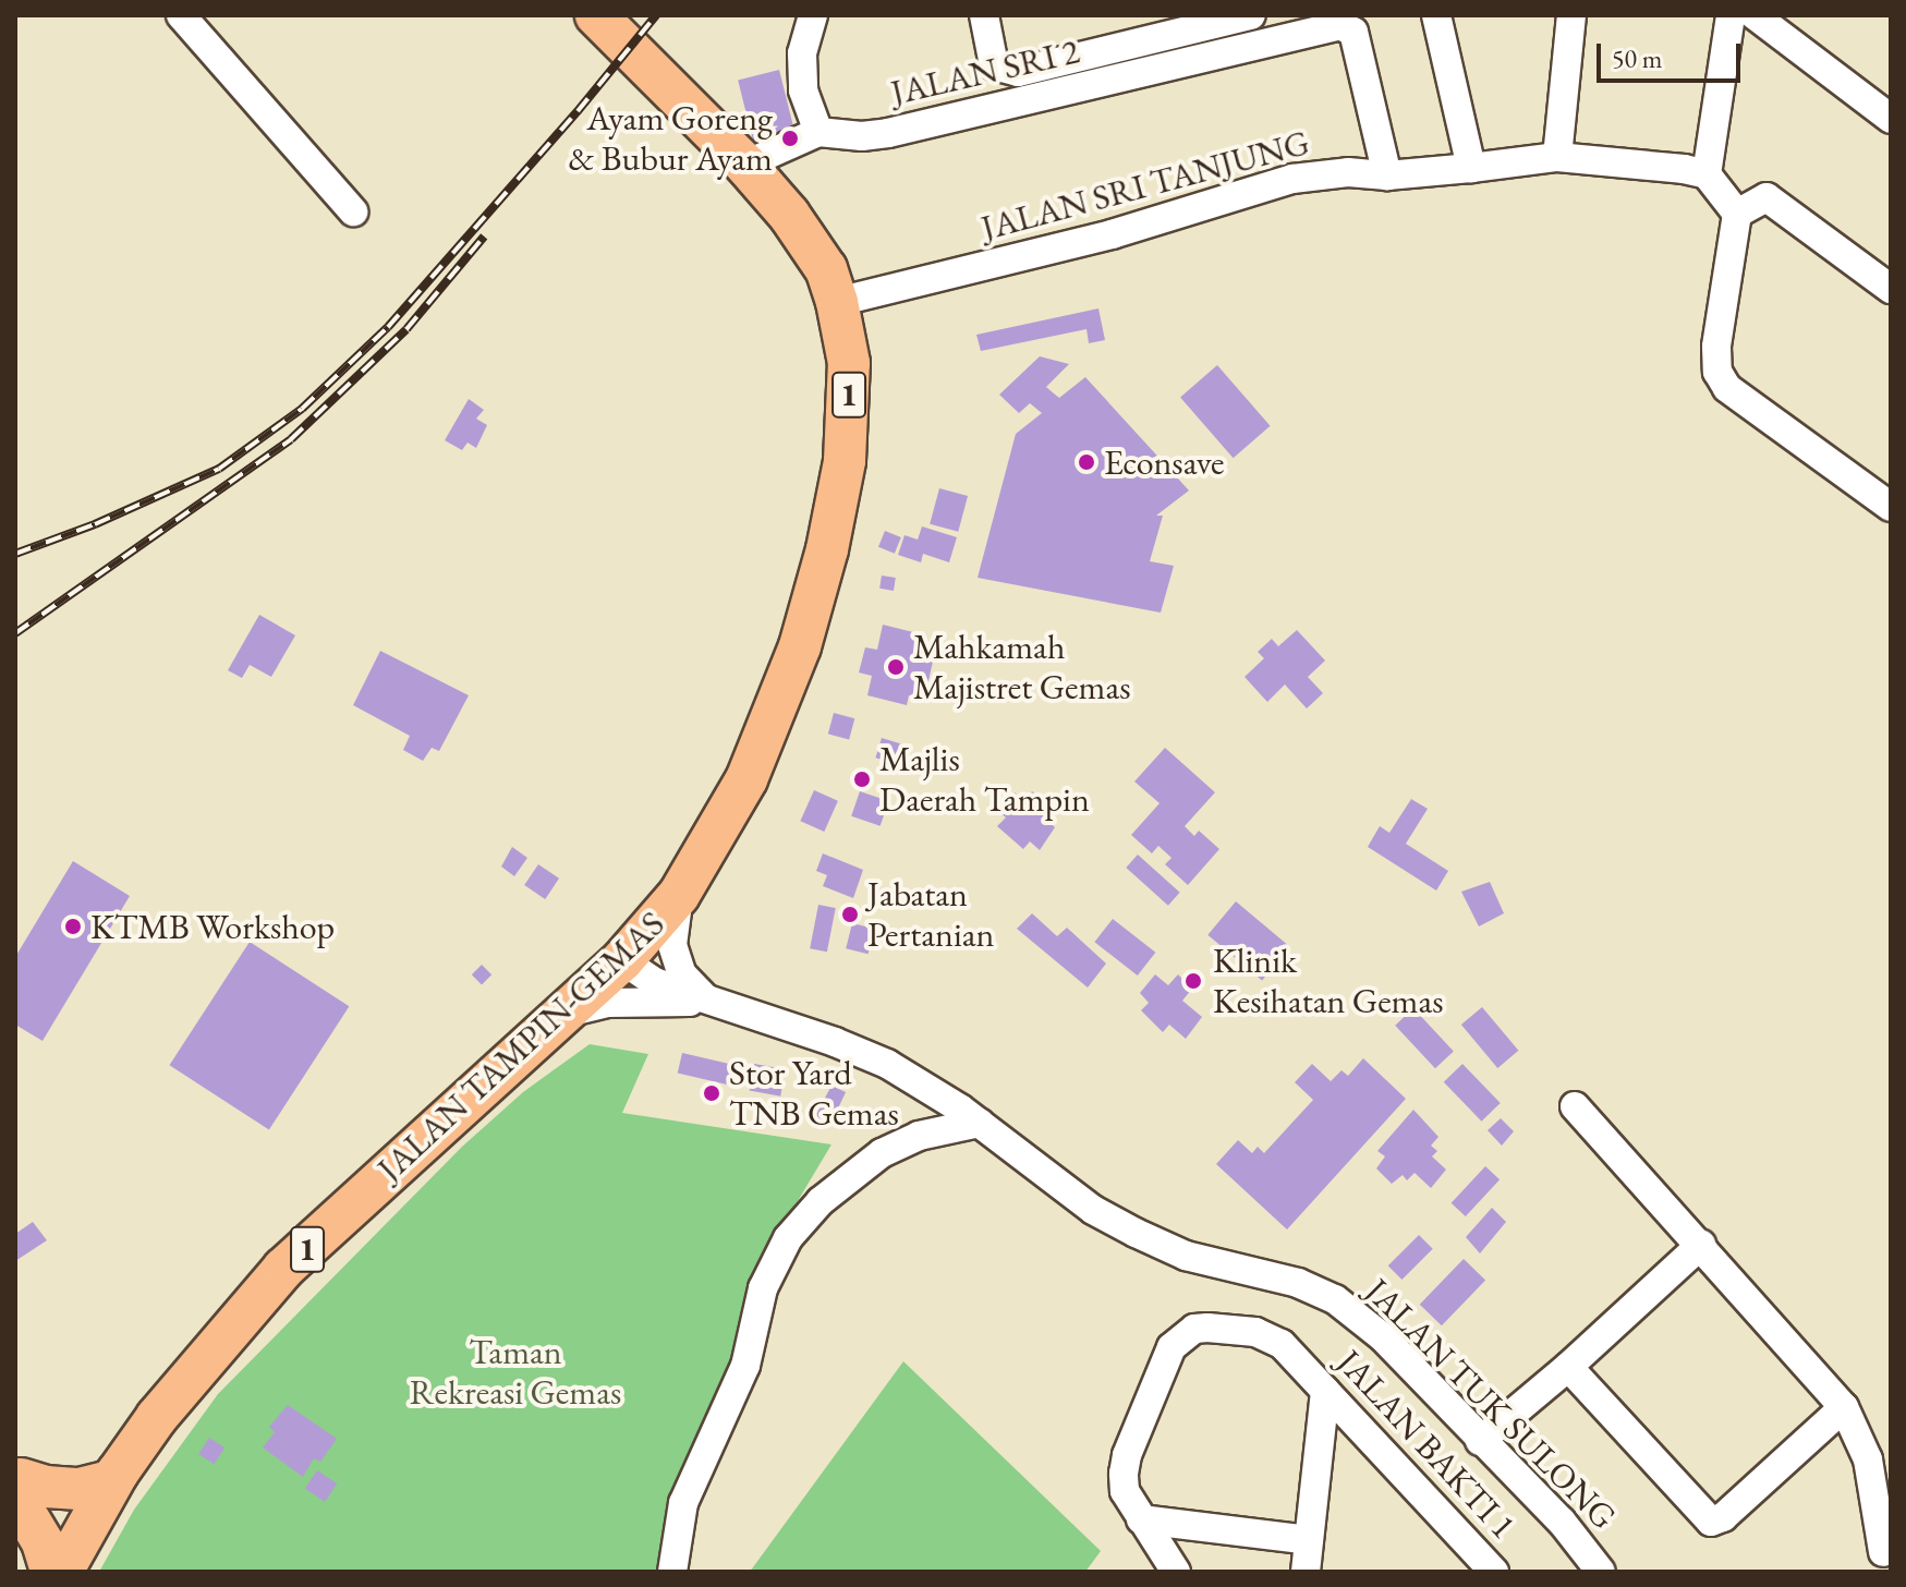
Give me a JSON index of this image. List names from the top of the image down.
{
  "streets": {
    "highway": ["1", "JALAN TAMPIN-GEMAS"],
    "street": [
      "JALAN SRI 2",
      "JALAN SRI TANJUNG",
      "JALAN TUK SULONG",
      "JALAN BAKTI 1"
    ]
  },
  "crossings": [
    ["JALAN SRI 2", "JALAN SRI TANJUNG"],
    ["JALAN SRI 2", "JALAN TAMPIN-GEMAS"],
    ["JALAN SRI TANJUNG", "JALAN TAMPIN-GEMAS"],
    ["JALAN TAMPIN-GEMAS", "JALAN TUK SULONG"]
  ],
  "parks": ["Taman Rekreasi Gemas"],
  "places": [
    "Ayam Goreng & Bubur Ayam",
    "Econsave",
    "Mahkamah Majistret Gemas",
    "Majlis Daerah Tampin",
    "Jabatan Pertanian",
    "KTMB Workshop",
    "Klinik Kesihatan Gemas",
    "Stor Yard TNB Gemas"
  ],
  "scale_bar": "50 m"
}
